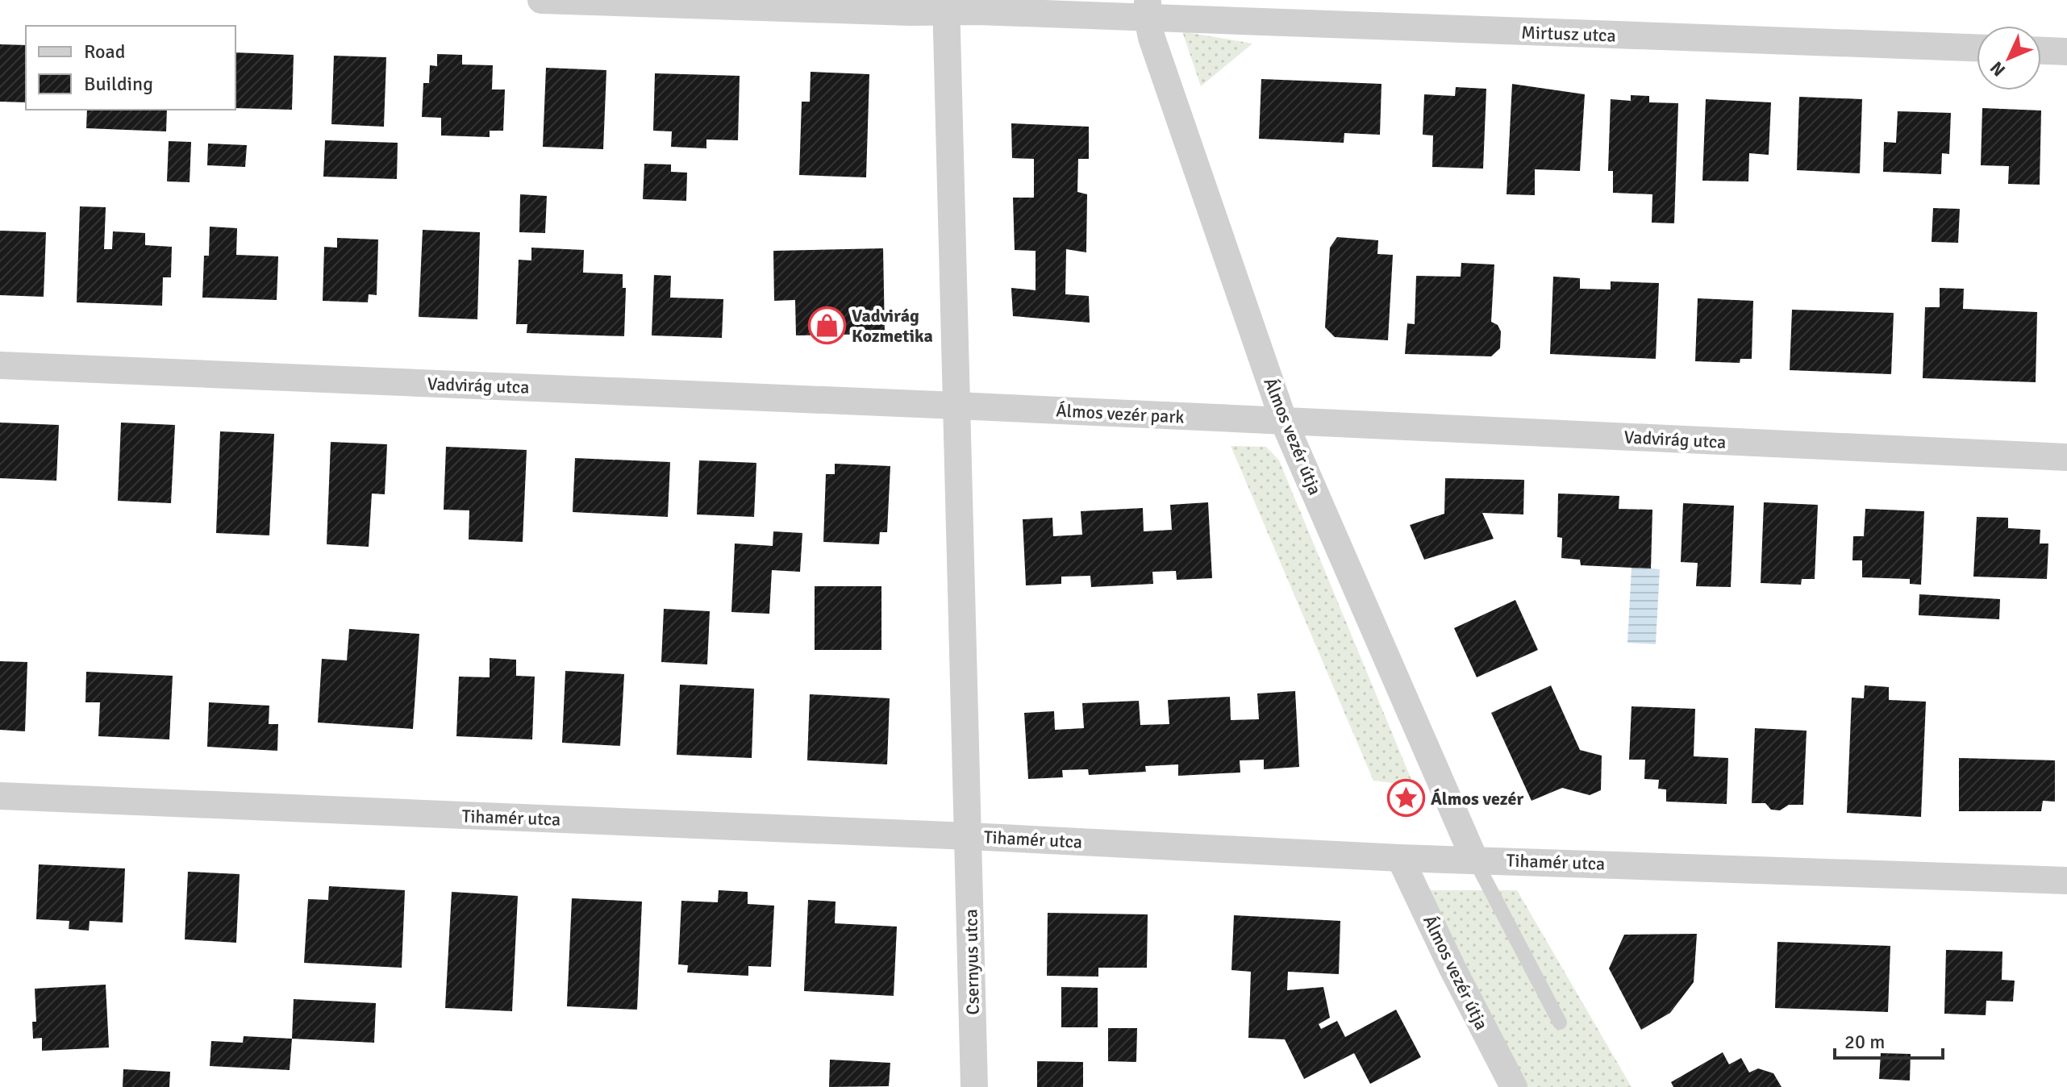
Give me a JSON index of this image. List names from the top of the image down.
{
  "streets": {
    "street": [
      "Mirtusz utca",
      "Vadvirág utca",
      "Álmos vezér park",
      "Álmos vezér útja",
      "Tihamér utca",
      "Csernyus utca"
    ]
  },
  "crossings": [
    ["Mirtusz utca", "Álmos vezér útja"],
    ["Vadvirág utca", "Álmos vezér park"],
    ["Vadvirág utca", "Álmos vezér útja"],
    ["Álmos vezér park", "Álmos vezér útja"],
    ["Álmos vezér útja", "Tihamér utca"],
    ["Tihamér utca", "Csernyus utca"]
  ],
  "places": {
    "shop": ["Vadvirág Kozmetika"],
    "place": ["Álmos vezér"]
  },
  "legend": ["Road", "Building"],
  "scale_bar": "20 m",
  "north": "bottom left"
}
